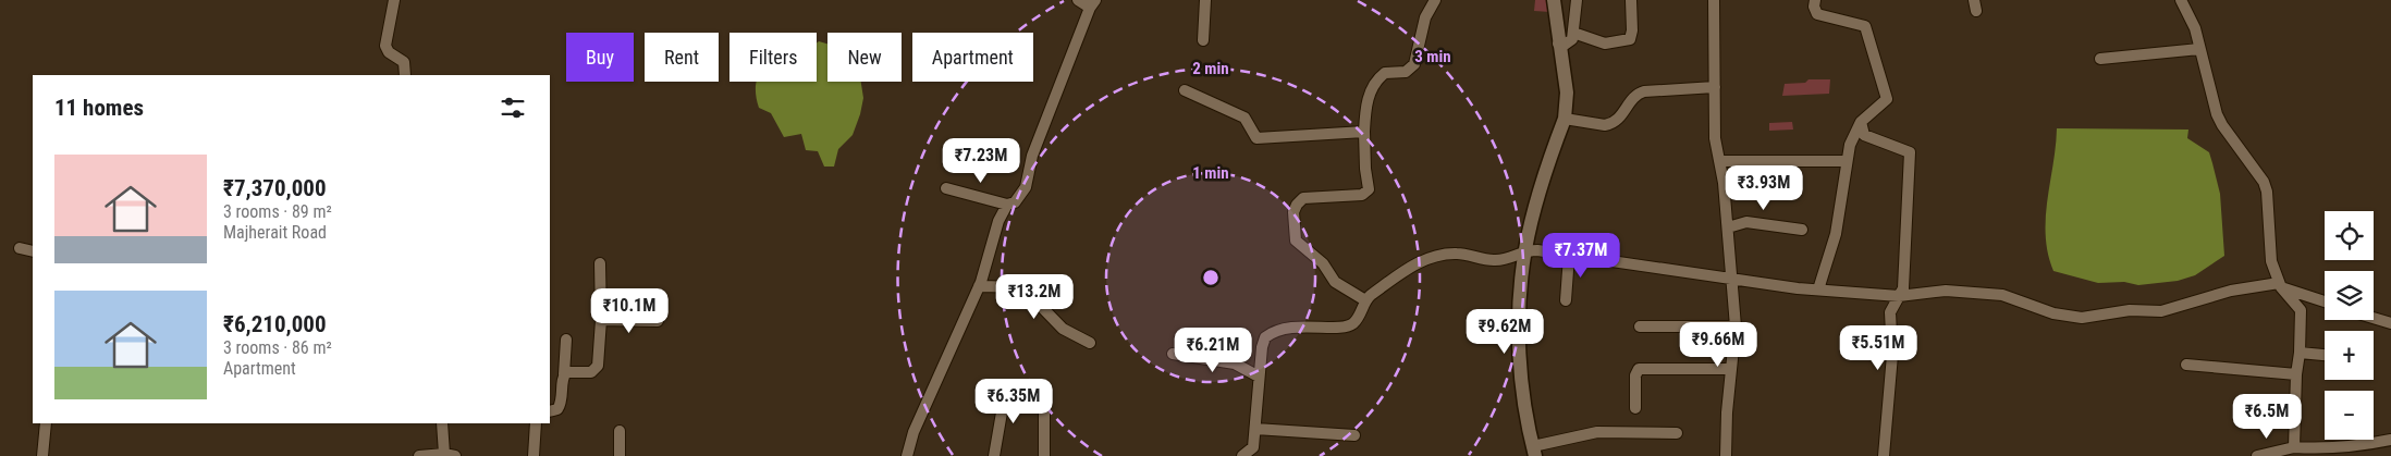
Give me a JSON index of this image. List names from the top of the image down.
{
  "page": {
    "chip": [
      "Buy",
      "Rent",
      "Filters",
      "New",
      "Apartment"
    ],
    "heading": "11 homes",
    "price": [
      "₹7.23M",
      "₹3.93M",
      "₹7.37M",
      "₹13.2M",
      "₹10.1M",
      "₹9.62M",
      "₹9.66M",
      "₹5.51M",
      "₹6.21M",
      "₹6.35M",
      "₹6.5M"
    ],
    "list": [
      {
        "name": "₹7,370,000",
        "note": "3 rooms · 89 m² · Majherait Road"
      },
      {
        "name": "₹6,210,000",
        "note": "3 rooms · 86 m² · Apartment"
      }
    ],
    "map_buttons": ["+", "−"]
  },
  "rings": ["3 min", "2 min", "1 min"]
}
